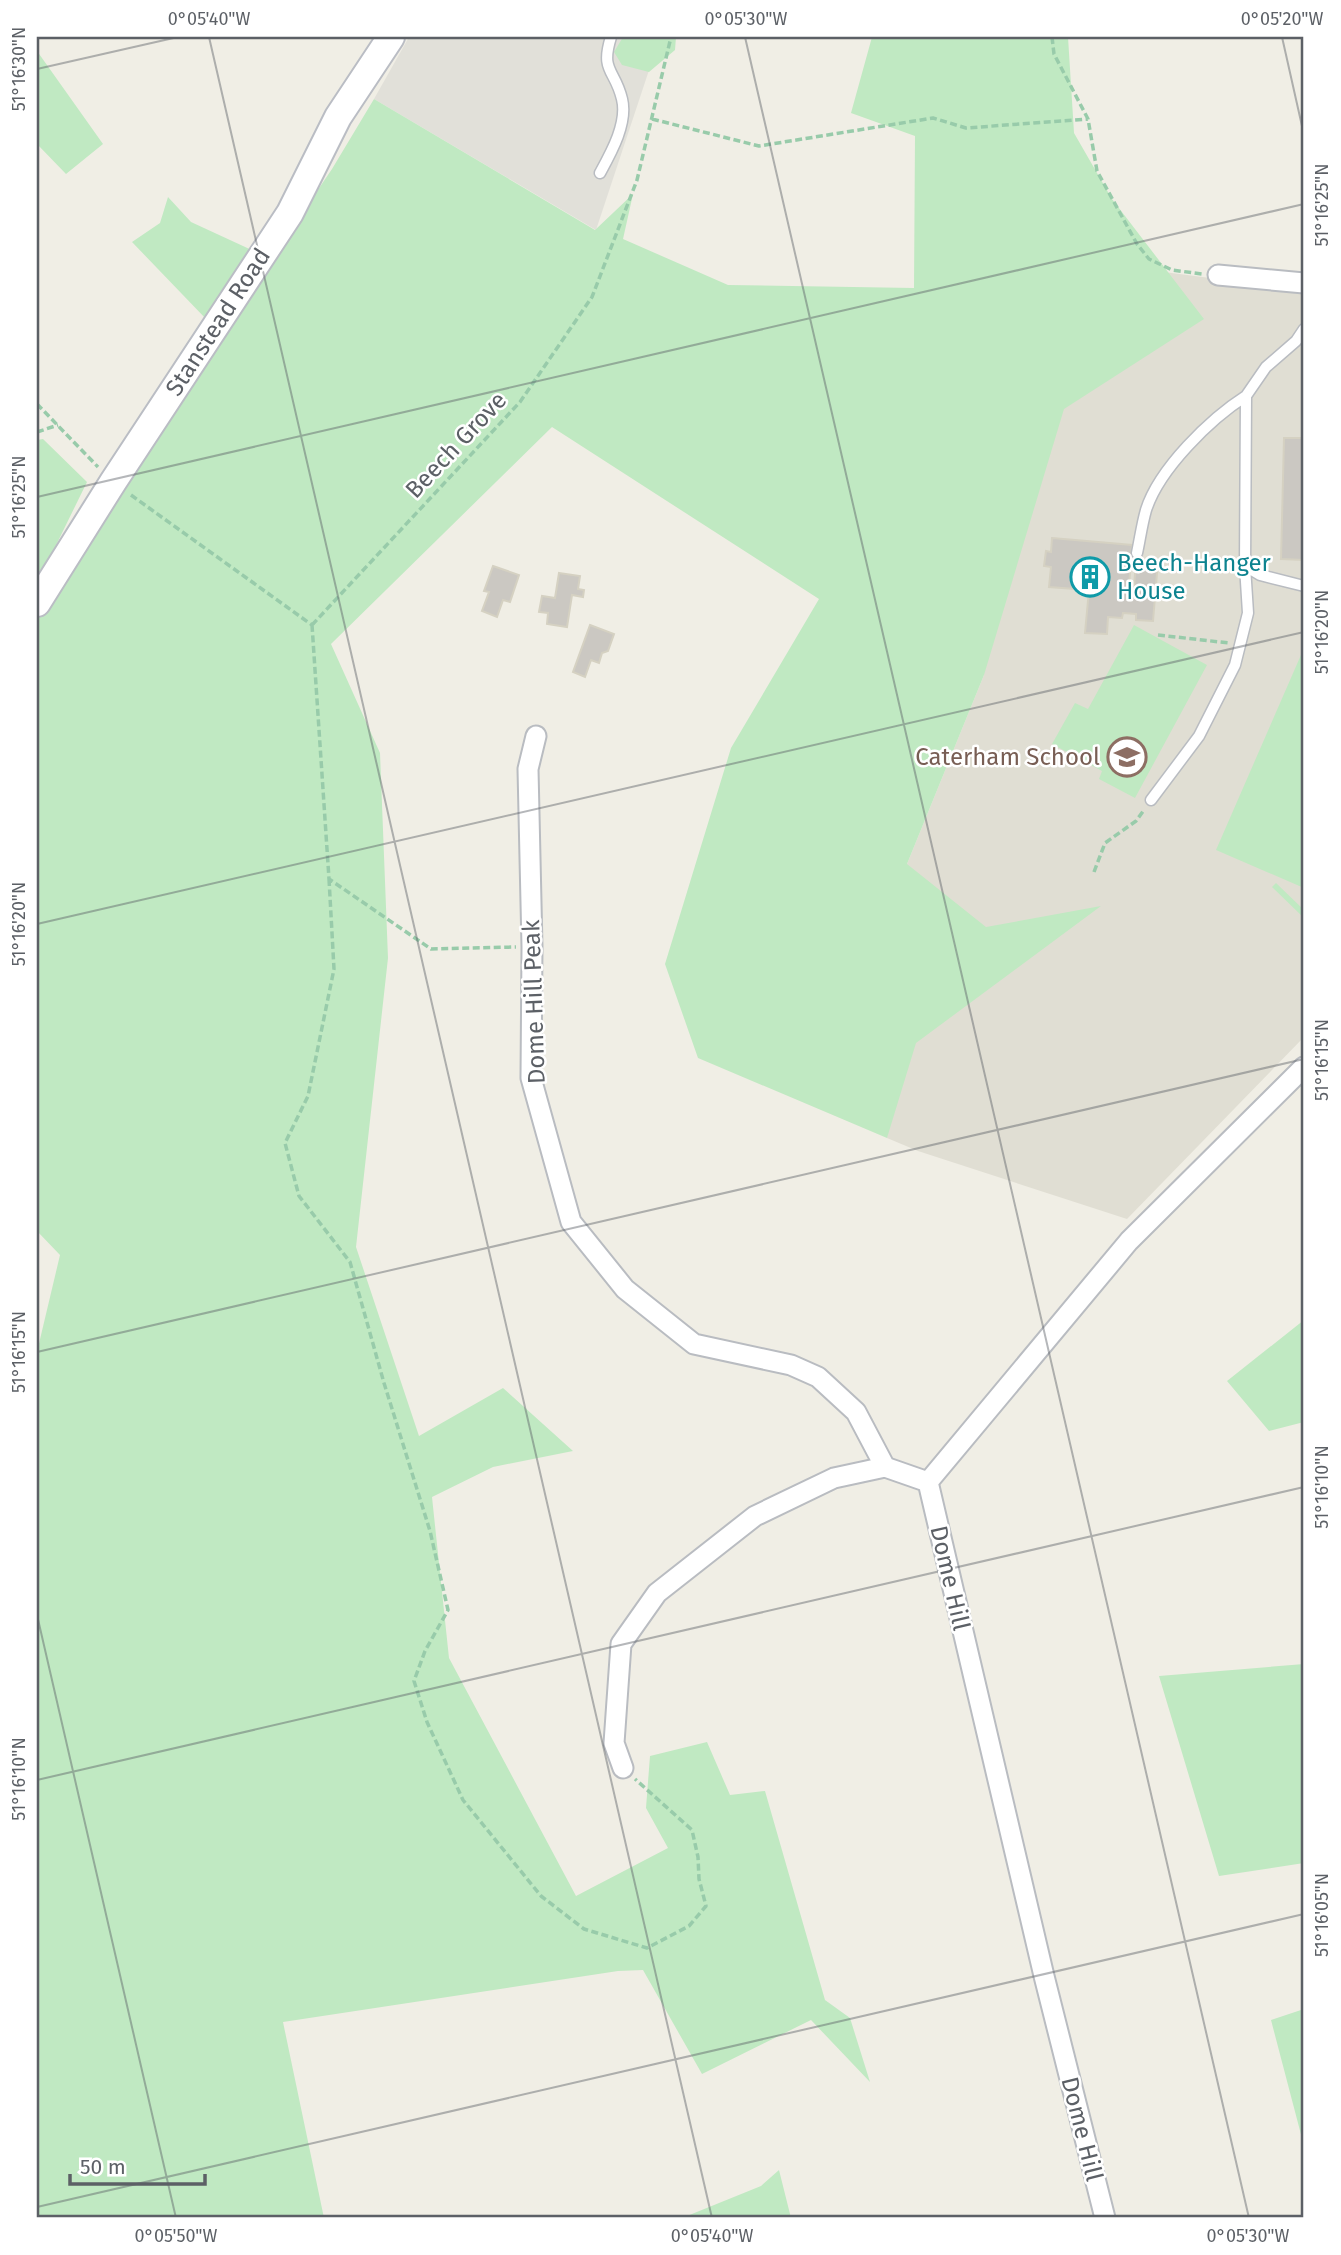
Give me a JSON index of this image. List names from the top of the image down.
{
  "streets": {
    "street": ["Stanstead Road", "Dome Hill Peak", "Dome Hill"],
    "path": ["Beech Grove"]
  },
  "places": {
    "building": ["Beech-Hanger House"],
    "school or university": ["Caterham School"]
  },
  "scale_bar": "50 m",
  "coordinates": [
    "0°05'40\"W",
    "0°05'30\"W",
    "0°05'20\"W",
    "51°16'30\"N",
    "51°16'25\"N",
    "51°16'20\"N",
    "51°16'15\"N",
    "51°16'10\"N",
    "51°16'05\"N",
    "0°05'50\"W"
  ]
}
